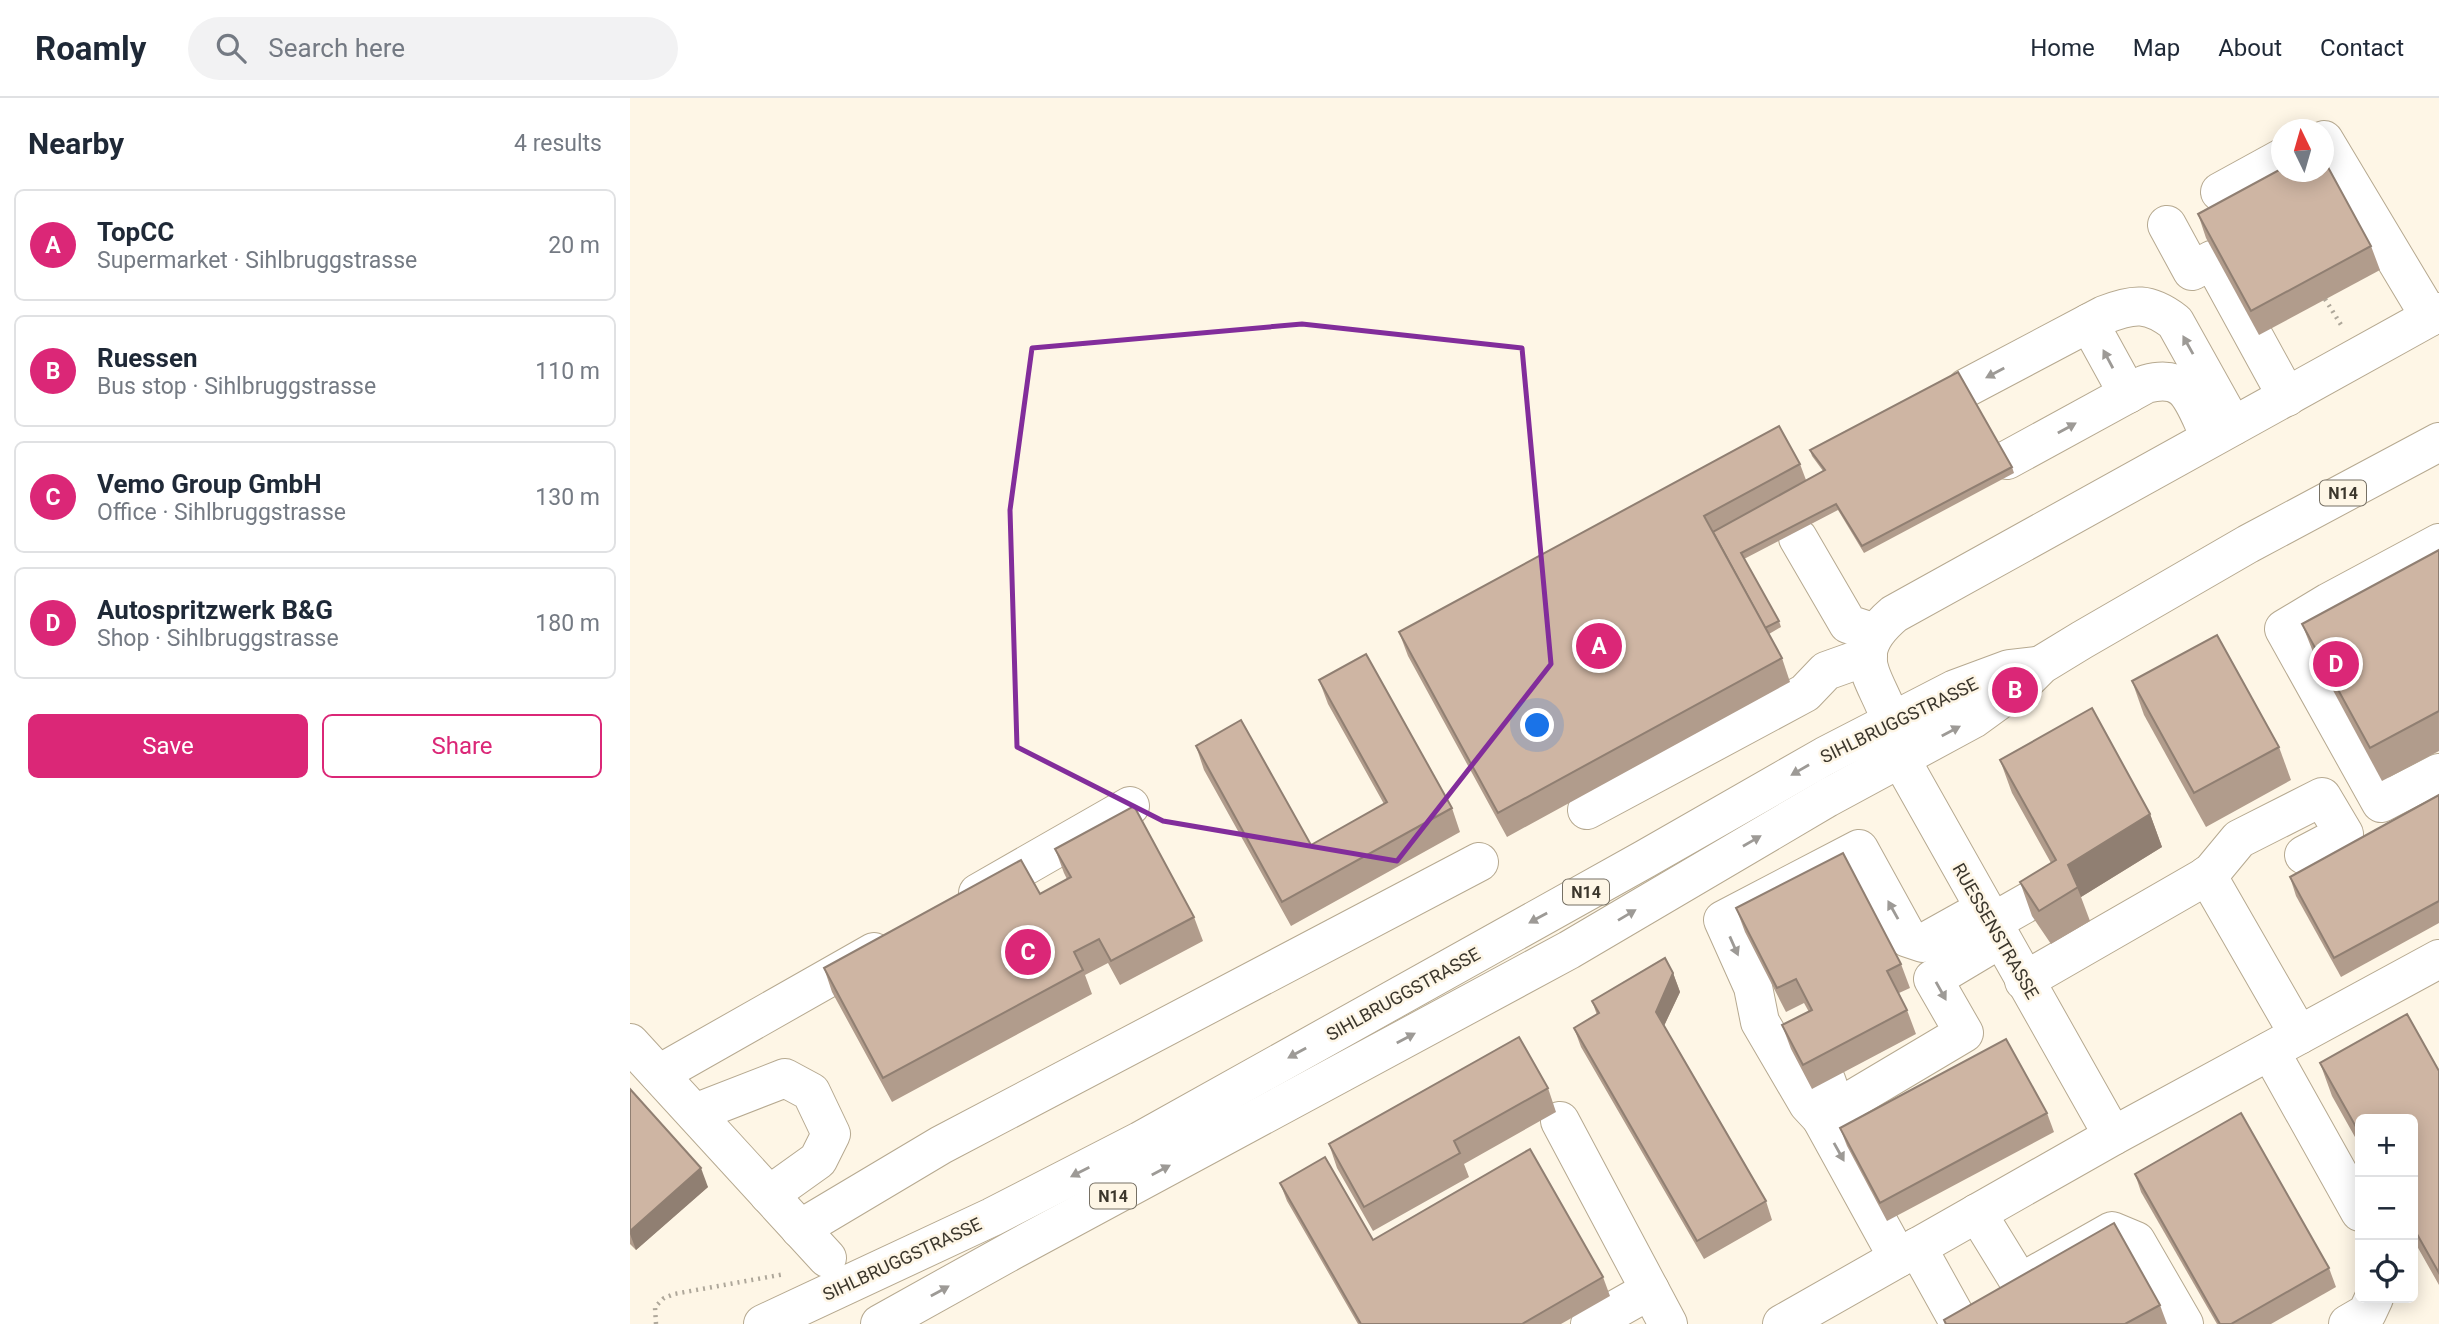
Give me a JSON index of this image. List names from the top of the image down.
{
  "streets": {
    "main road": ["N14", "SIHLBRUGGSTRASSE", "RUESSENSTRASSE"]
  },
  "crossings": [
    ["SIHLBRUGGSTRASSE", "RUESSENSTRASSE"]
  ],
  "north": "top",
  "page": {
    "header": "Roamly",
    "search": "Search here",
    "nav": [
      "Home",
      "Map",
      "About",
      "Contact"
    ],
    "heading": ["Nearby", "4 results"],
    "list": [
      {
        "mark": "A",
        "name": "TopCC",
        "note": "Supermarket · Sihlbruggstrasse",
        "value": "20 m"
      },
      {
        "mark": "B",
        "name": "Ruessen",
        "note": "Bus stop · Sihlbruggstrasse",
        "value": "110 m"
      },
      {
        "mark": "C",
        "name": "Vemo Group GmbH",
        "note": "Office · Sihlbruggstrasse",
        "value": "130 m"
      },
      {
        "mark": "D",
        "name": "Autospritzwerk B&G",
        "note": "Shop · Sihlbruggstrasse",
        "value": "180 m"
      }
    ],
    "pins": [
      "A",
      "D",
      "B",
      "C"
    ],
    "buttons": ["Save", "Share"],
    "map_buttons": ["+", "−"]
  }
}
